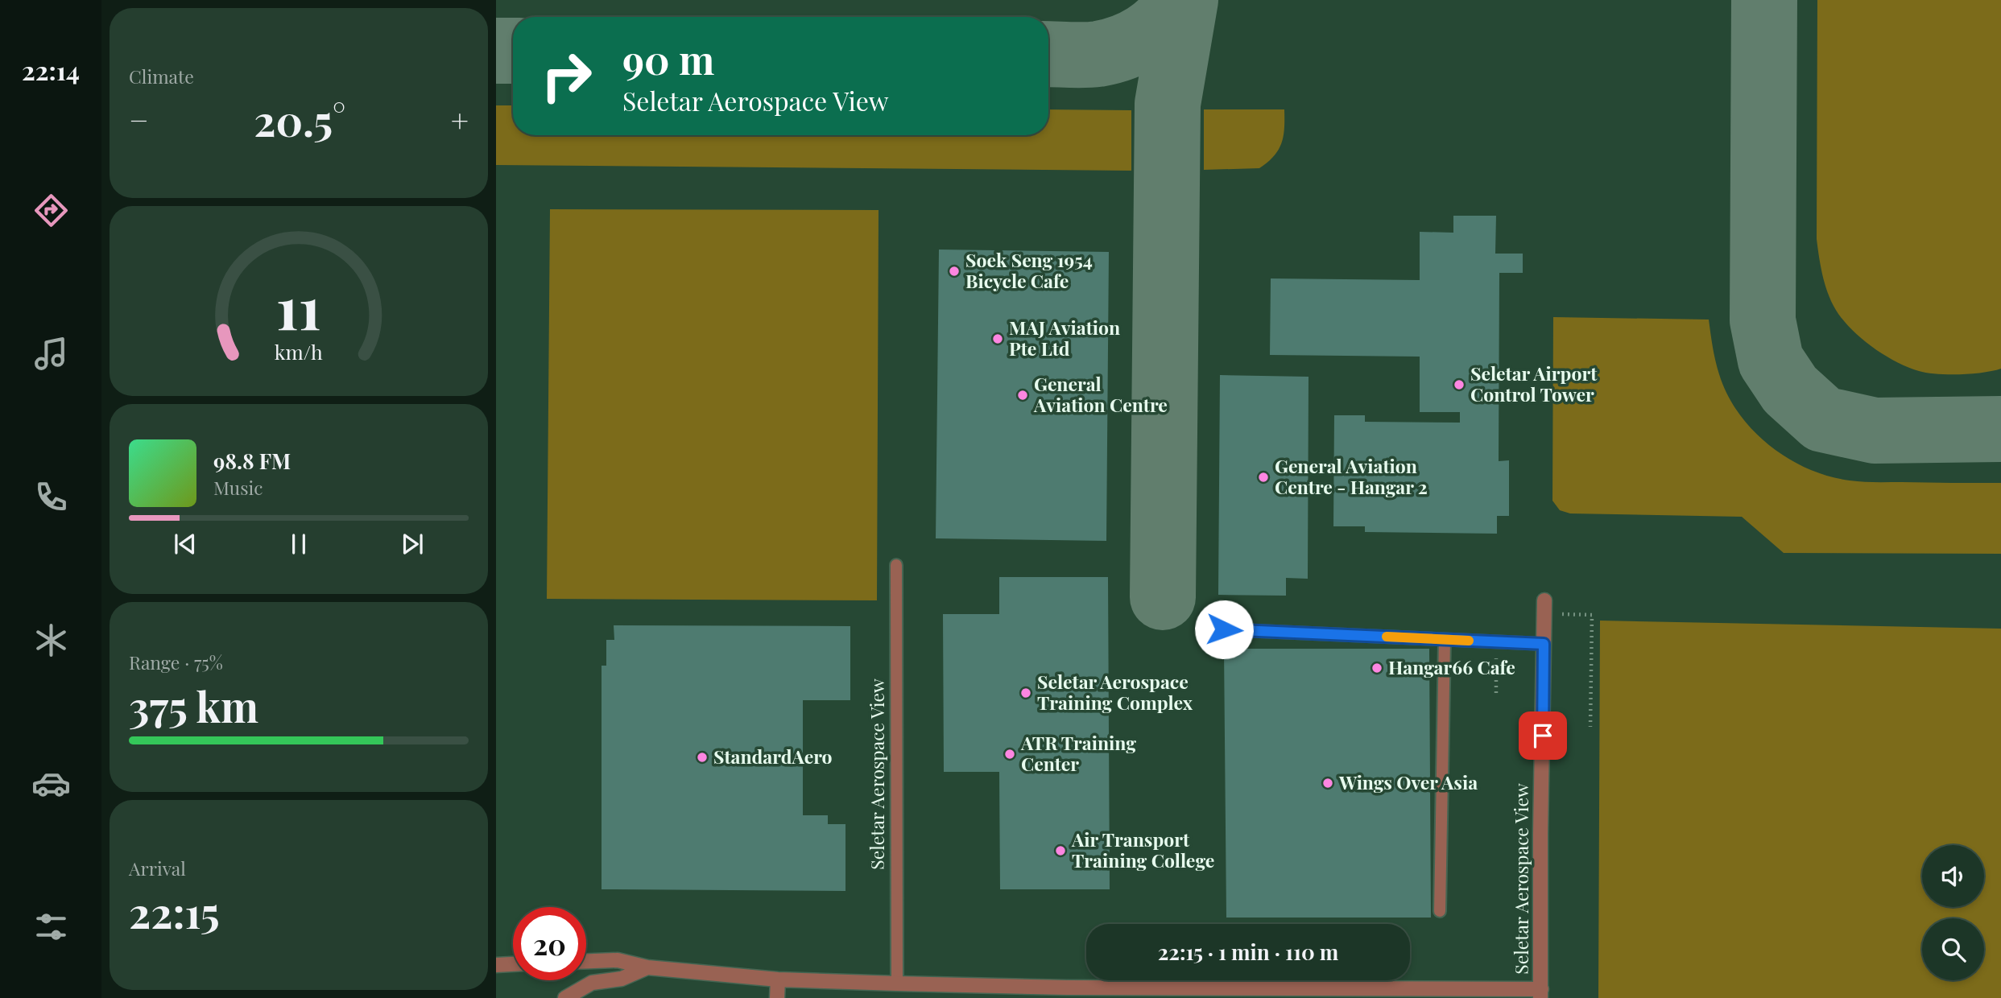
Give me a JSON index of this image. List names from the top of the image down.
{
  "streets": {
    "street": ["Seletar Aerospace View"]
  },
  "places": [
    "Soek Seng 1954 Bicycle Cafe",
    "MAJ Aviation Pte Ltd",
    "Seletar Airport Control Tower",
    "General Aviation Centre",
    "General Aviation Centre - Hangar 2",
    "Hangar66 Cafe",
    "Seletar Aerospace Training Complex",
    "ATR Training Center",
    "StandardAero",
    "Wings Over Asia",
    "Air Transport Training College"
  ],
  "page": {
    "tabs": "22:14",
    "tile": [
      "Climate",
      ["Range · 75%", "375 km"],
      ["Arrival", "22:15"]
    ],
    "turn": ["90 m", "Seletar Aerospace View"],
    "heat": ["−", "20.5°", "+"],
    "song": ["98.8 FM", "Music"],
    "limit": "20",
    "trip": "22:15 · 1 min · 110 m",
    "gauge": ["11", "km/h"]
  }
}
